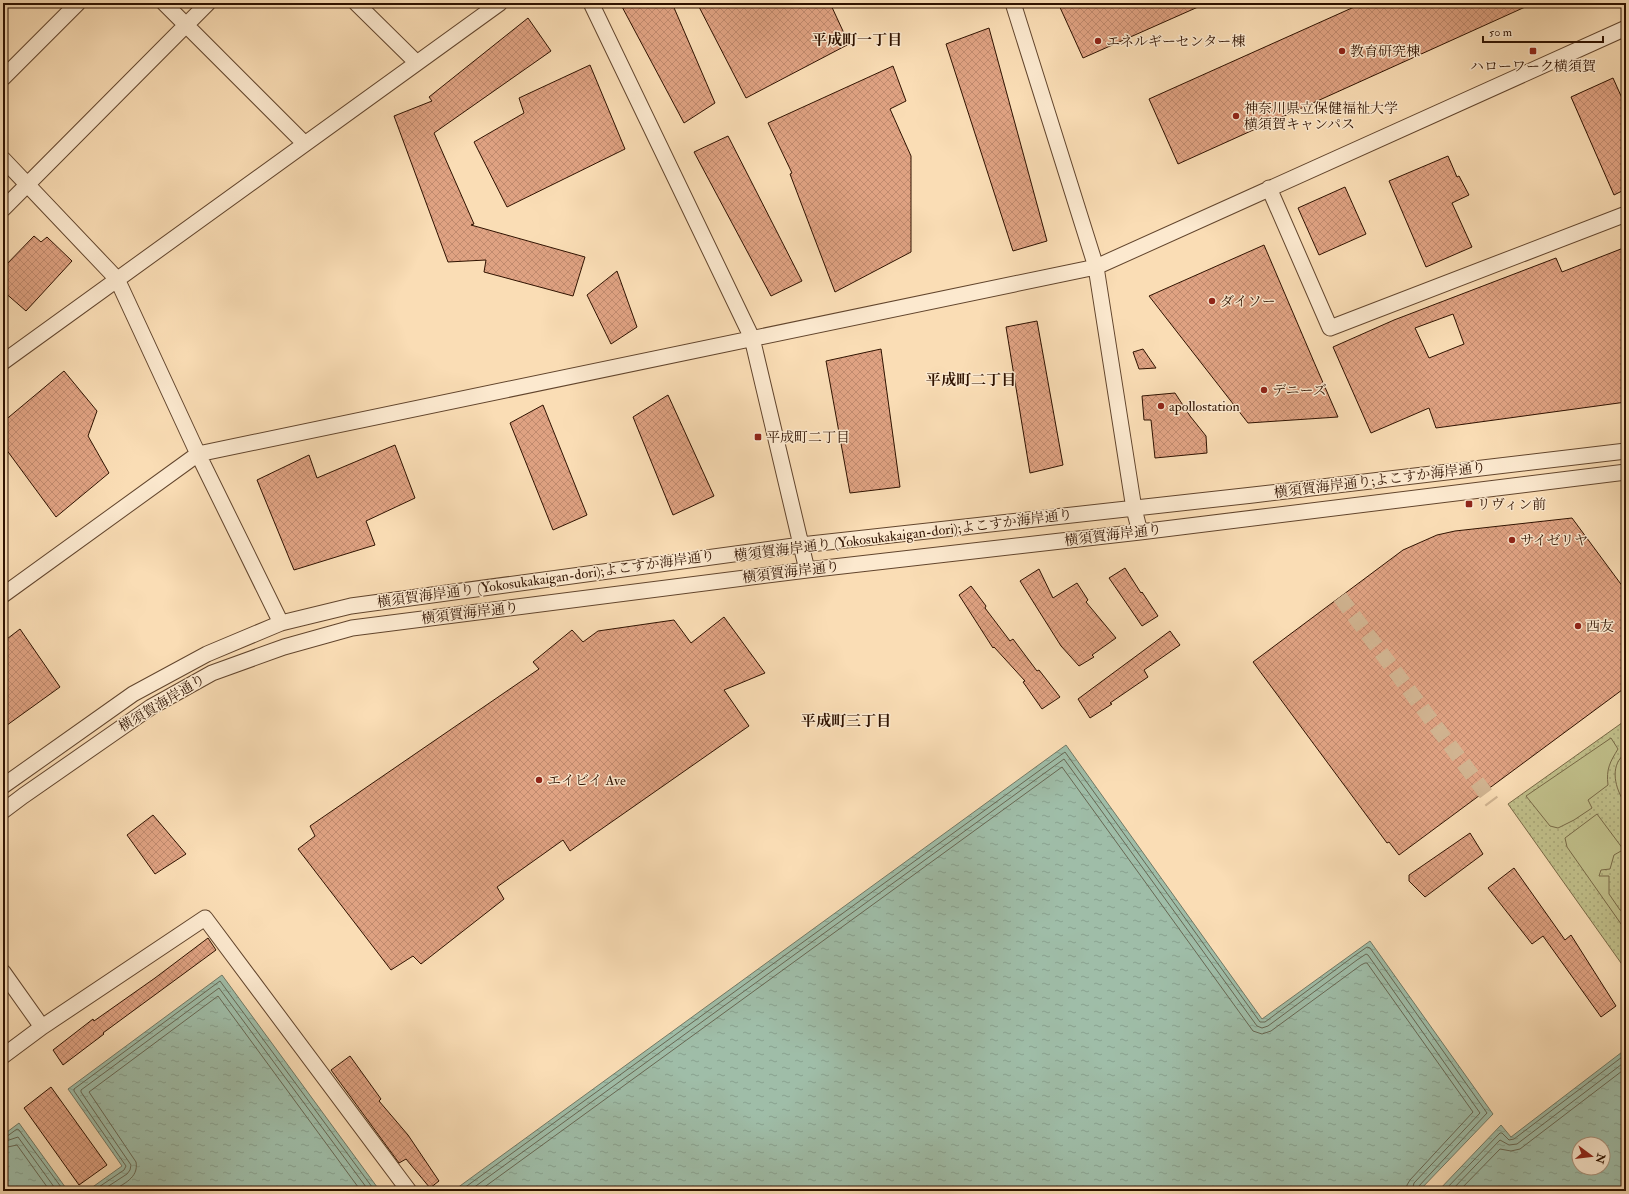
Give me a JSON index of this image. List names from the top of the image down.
{
  "streets": {
    "street": ["横須賀海岸通り;よこすか海岸通り", "横須賀海岸通り (Yokosukakaigan-dori);よこすか海岸通り", "横須賀海岸通り"]
  },
  "crossings": [
    ["横須賀海岸通り;よこすか海岸通り", "横須賀海岸通り (Yokosukakaigan-dori);よこすか海岸通り"]
  ],
  "districts": ["平成町一丁目", "平成町二丁目", "平成町三丁目"],
  "places": {
    "other": [
      "エネルギーセンター棟",
      "教育研究棟",
      "神奈川県立保健福祉大学 横須賀キャンパス",
      "ダイソー",
      "デニーズ",
      "apollostation",
      "サイゼリヤ",
      "西友",
      "エイビイ Ave"
    ],
    "transit": ["ハローワーク横須賀", "平成町二丁目", "リヴィン前"]
  },
  "scale_bar": "50 m",
  "north": "right"
}
